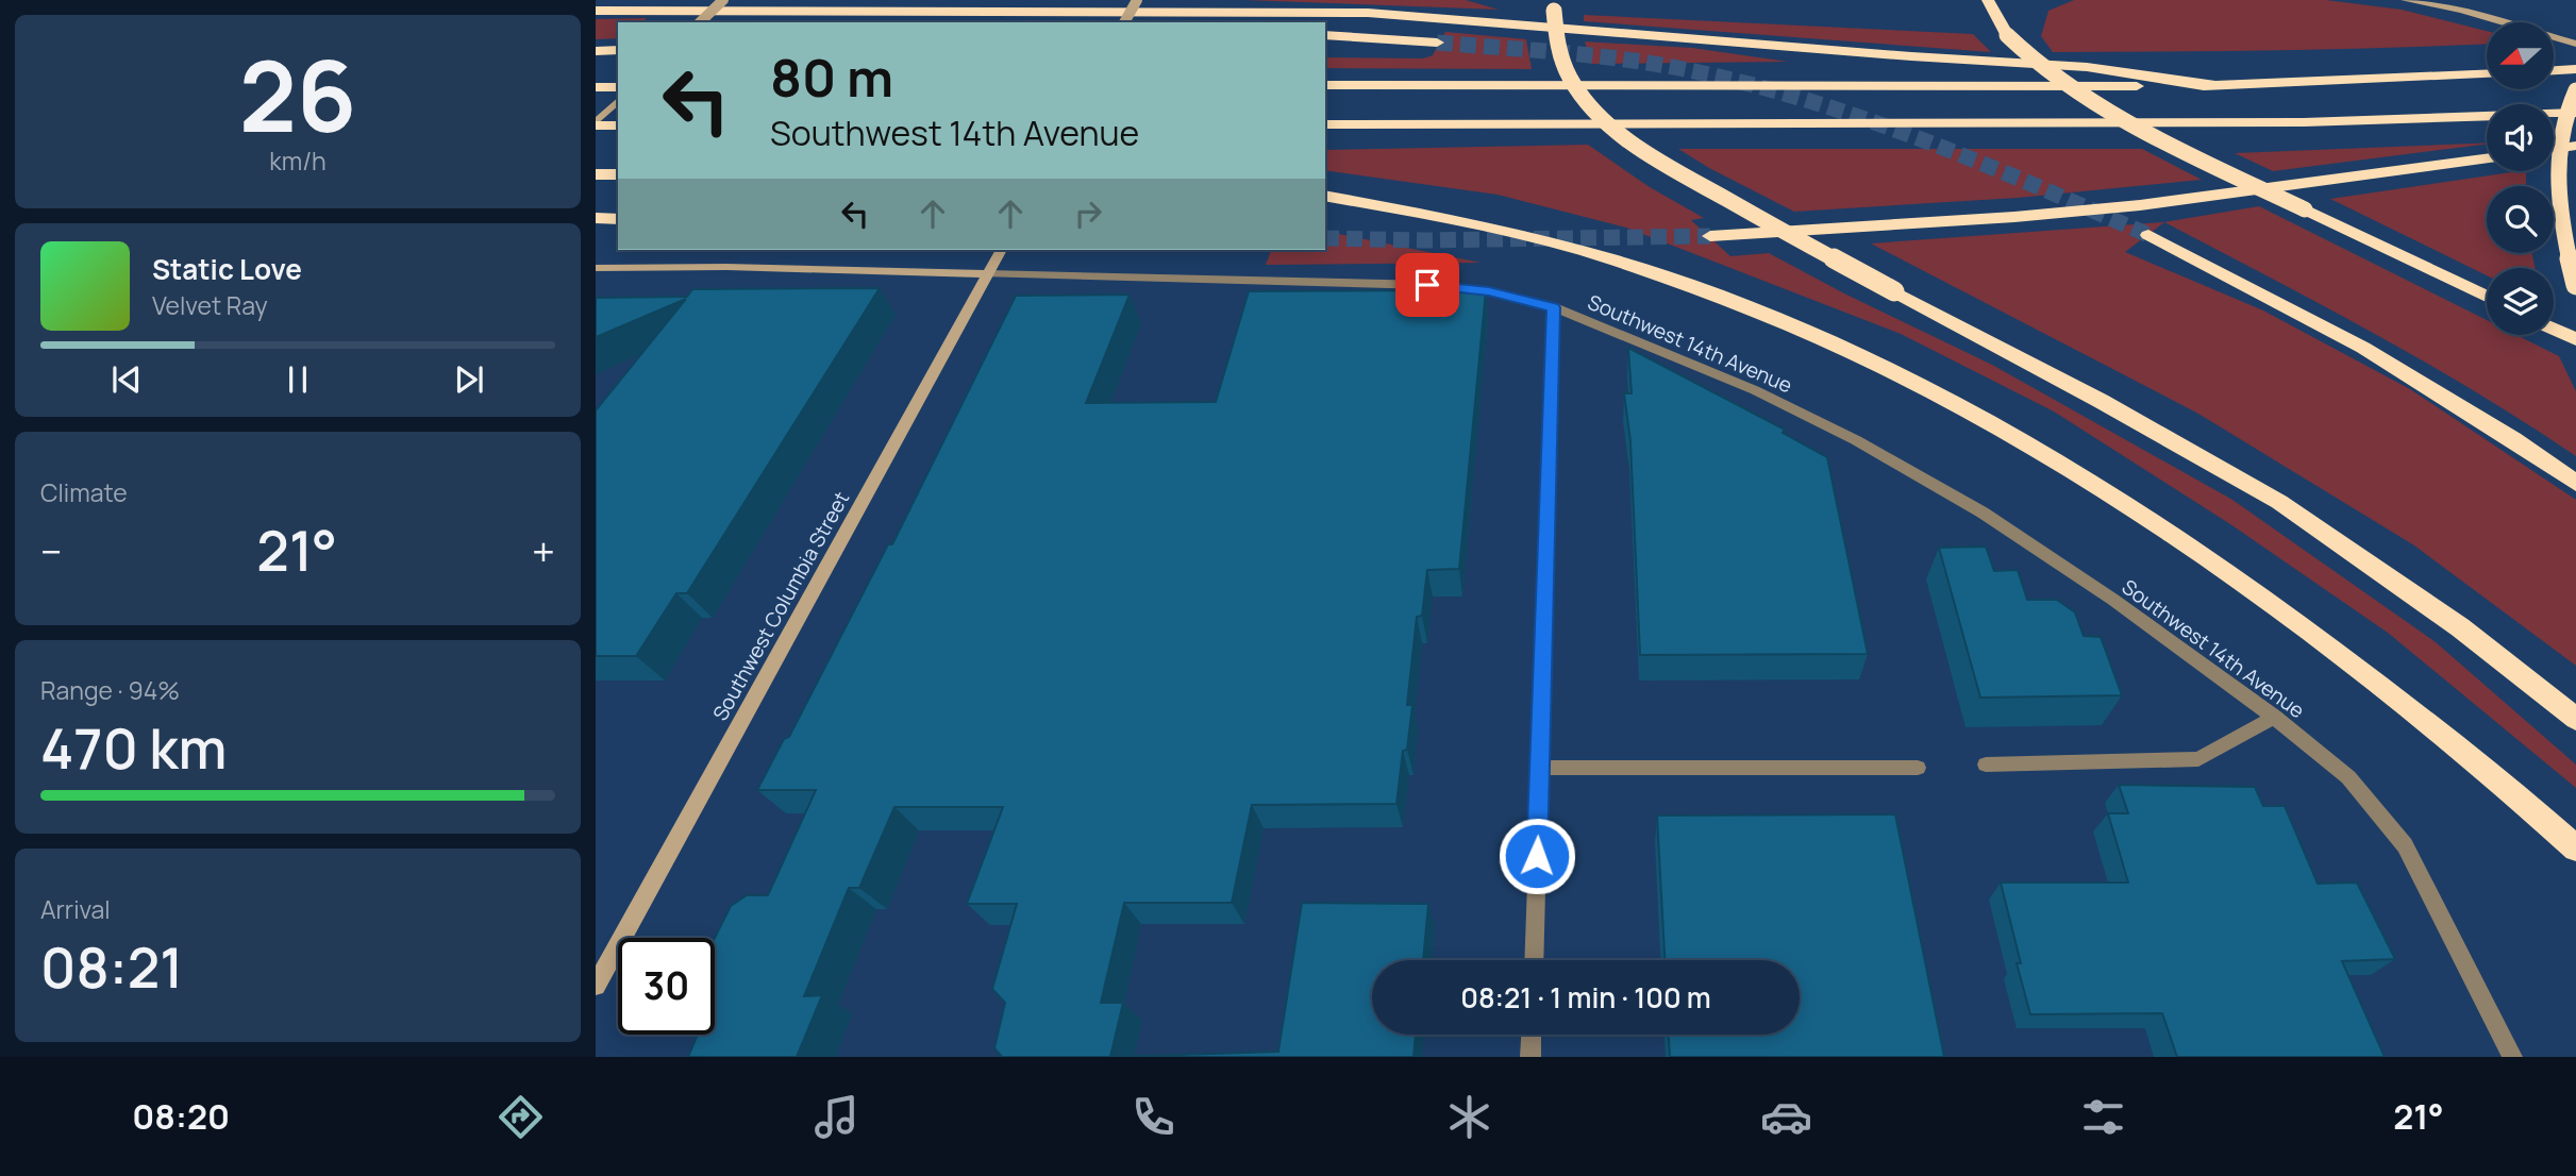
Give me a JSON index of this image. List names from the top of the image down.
{
  "streets": {
    "main road": ["Southwest 14th Avenue", "Southwest Columbia Street"]
  },
  "crossings": [
    ["Southwest 14th Avenue", "Southwest Columbia Street"]
  ],
  "north": "left",
  "page": {
    "tile": [
      ["26", "km/h"],
      "Climate",
      ["Range · 94%", "470 km"],
      ["Arrival", "08:21"]
    ],
    "turn": ["80 m", "Southwest 14th Avenue"],
    "song": ["Static Love", "Velvet Ray"],
    "heat": ["−", "21°", "+"],
    "limit": "30",
    "trip": "08:21 · 1 min · 100 m",
    "tabs": ["08:20", "21°"]
  }
}
